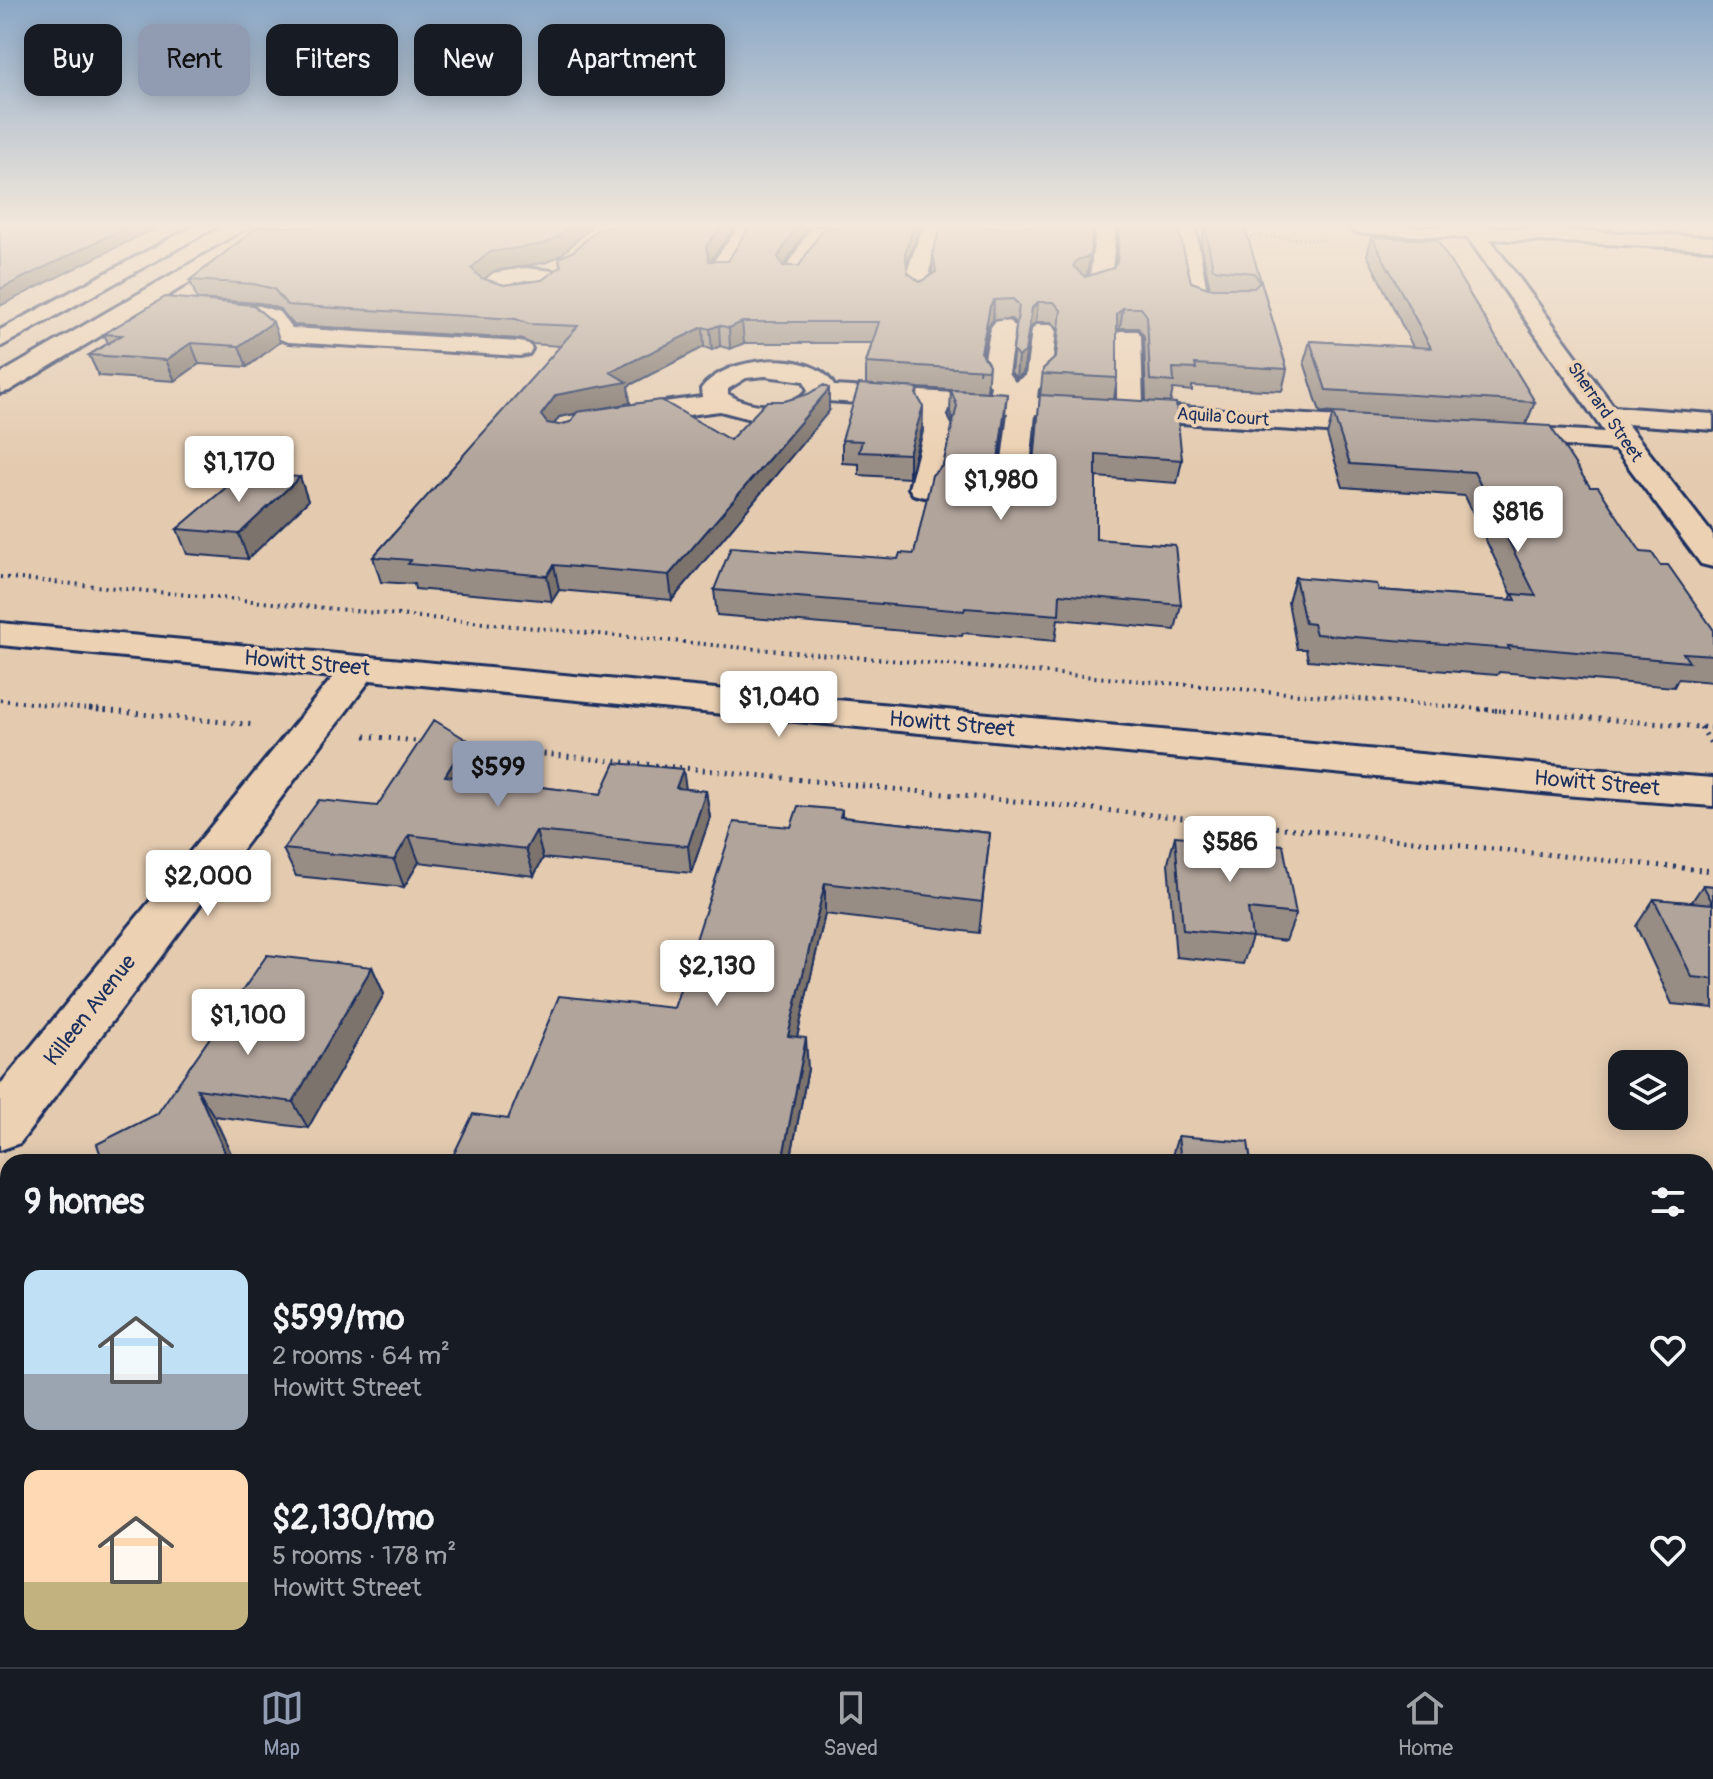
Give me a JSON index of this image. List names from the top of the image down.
{
  "streets": {
    "street": [
      "Sherrard Street",
      "Aquila Court",
      "Howitt Street",
      "Killeen Avenue"
    ]
  },
  "crossings": [
    ["Howitt Street", "Killeen Avenue"]
  ],
  "page": {
    "chip": [
      "Buy",
      "Rent",
      "Filters",
      "New",
      "Apartment"
    ],
    "price": [
      "$1,170",
      "$1,980",
      "$816",
      "$1,040",
      "$599",
      "$586",
      "$2,000",
      "$2,130",
      "$1,100"
    ],
    "heading": "9 homes",
    "list": [
      {
        "name": "$599/mo",
        "note": "2 rooms · 64 m² · Howitt Street"
      },
      {
        "name": "$2,130/mo",
        "note": "5 rooms · 178 m² · Howitt Street"
      }
    ],
    "tabs": ["Map", "Saved", "Home"]
  }
}
